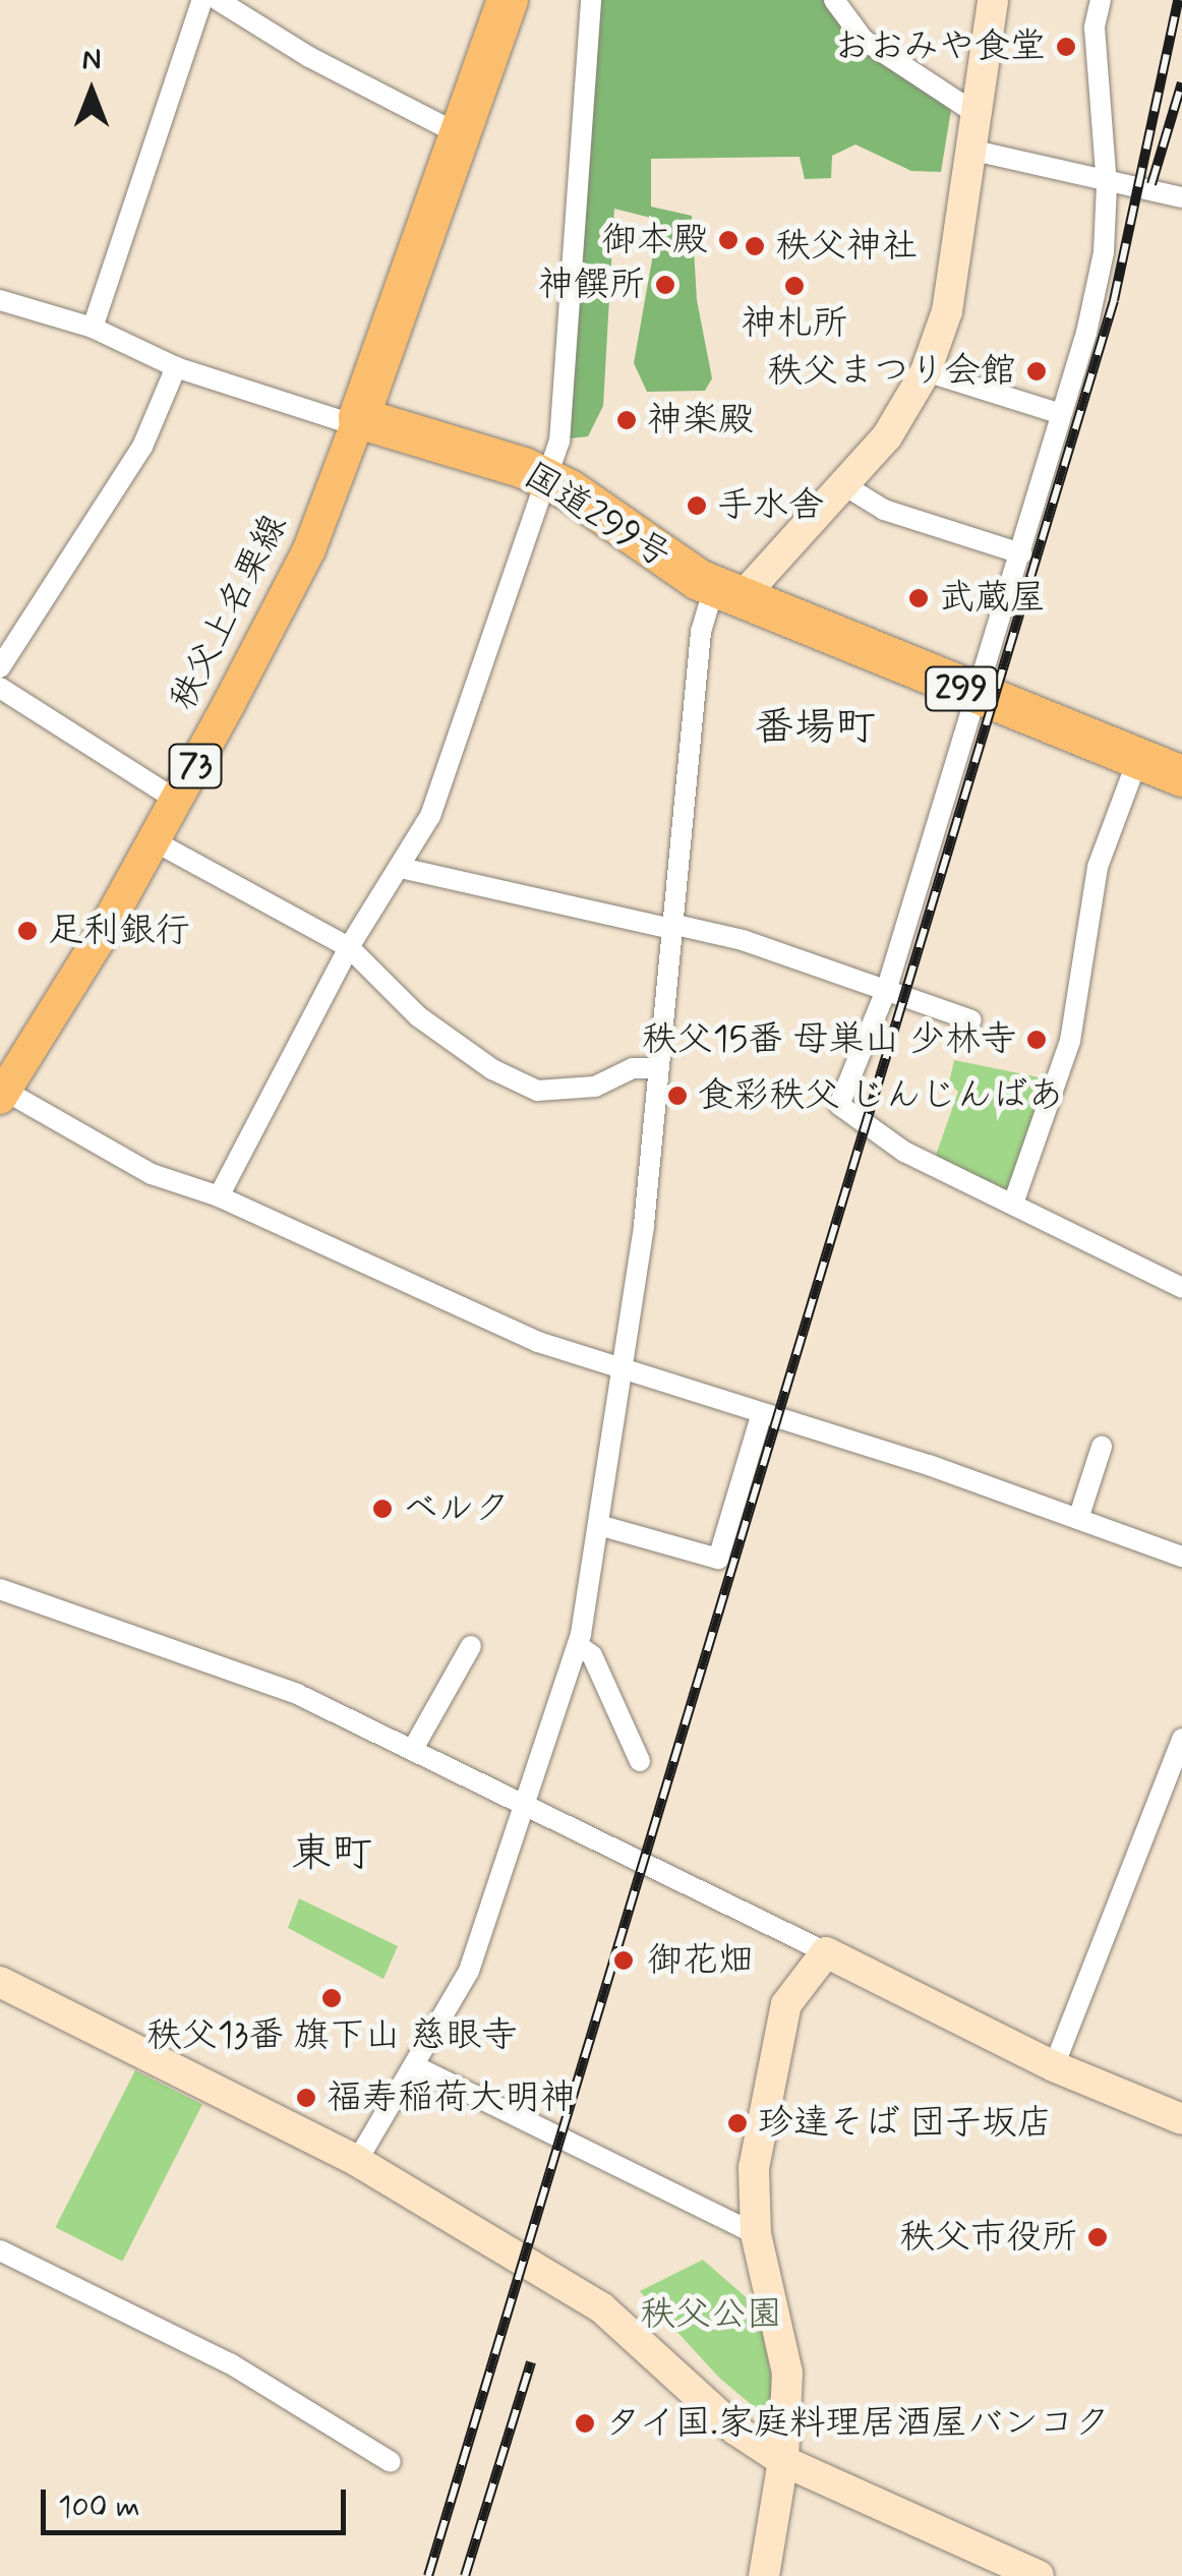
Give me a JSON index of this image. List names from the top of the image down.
{
  "streets": {
    "highway": ["国道299号", "299"],
    "main road": ["秩父上名栗線", "73"]
  },
  "crossings": [
    ["国道299号", "秩父上名栗線"]
  ],
  "districts": ["番場町", "東町"],
  "parks": ["秩父公園"],
  "places": [
    "おおみや食堂",
    "御本殿",
    "秩父神社",
    "神饌所",
    "神札所",
    "秩父まつり会館",
    "神楽殿",
    "手水舎",
    "武蔵屋",
    "足利銀行",
    "秩父15番 母巣山 少林寺",
    "食彩秩父 じんじんばあ",
    "ベルク",
    "御花畑",
    "秩父13番 旗下山 慈眼寺",
    "福寿稲荷大明神",
    "珍達そば 団子坂店",
    "秩父市役所",
    "タイ国.家庭料理居酒屋バンコク"
  ],
  "scale_bar": "100 m",
  "north": "top"
}
